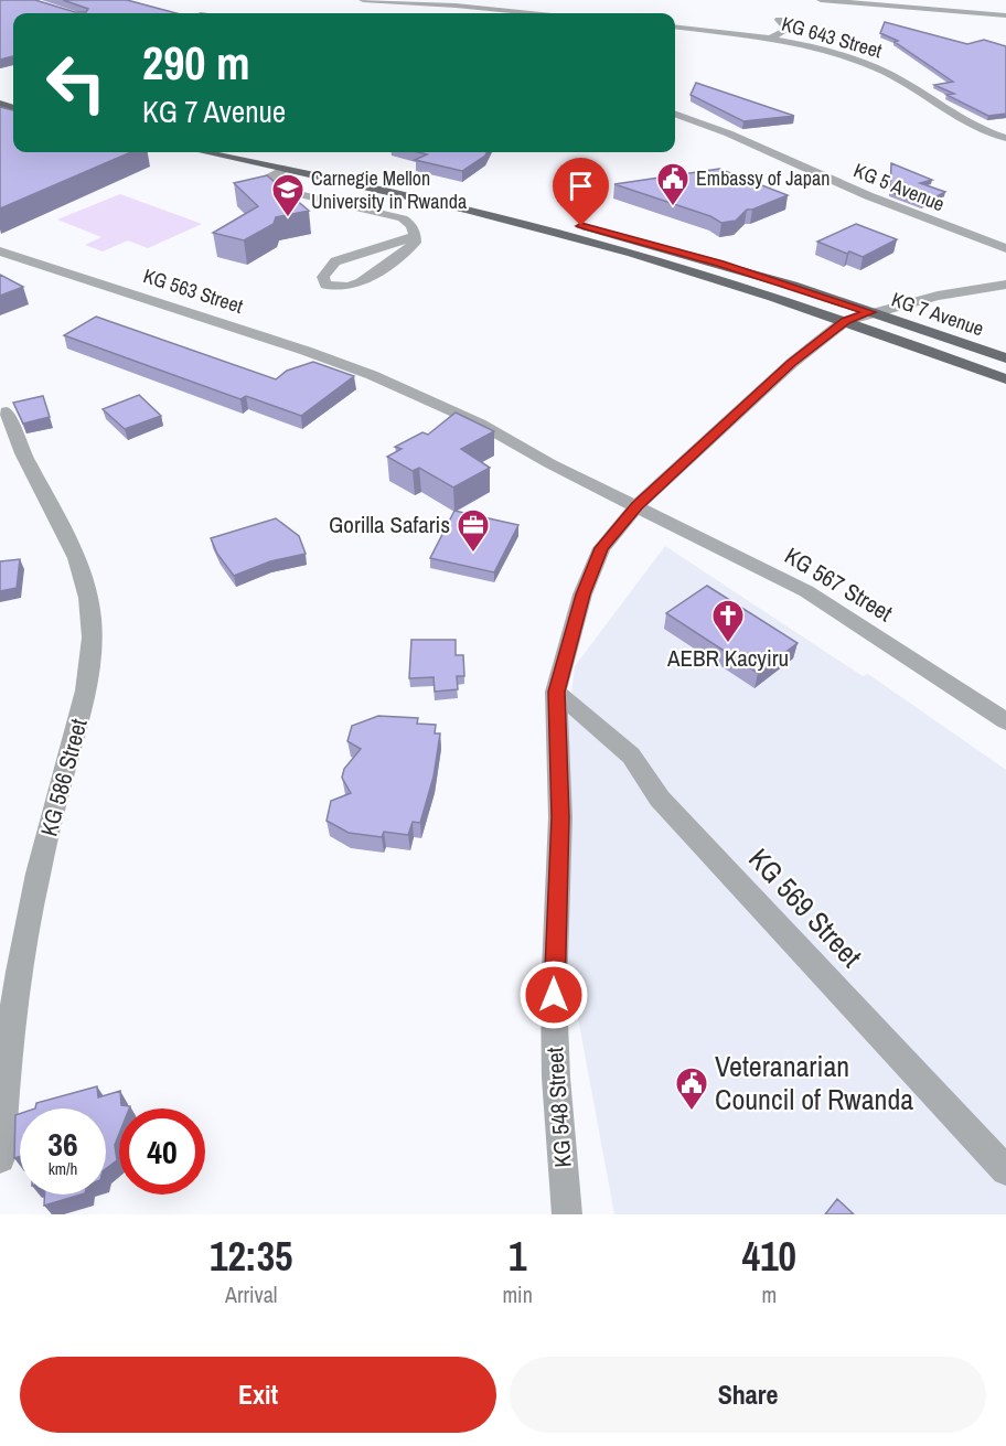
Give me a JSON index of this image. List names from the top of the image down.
{
  "streets": {
    "main road": ["KG 7 Avenue"],
    "street": [
      "KG 643 Street",
      "KG 5 Avenue",
      "KG 563 Street",
      "KG 567 Street",
      "KG 586 Street",
      "KG 569 Street",
      "KG 548 Street"
    ]
  },
  "crossings": [
    ["KG 563 Street", "KG 567 Street"],
    ["KG 563 Street", "KG 548 Street"],
    ["KG 7 Avenue", "KG 548 Street"],
    ["KG 567 Street", "KG 548 Street"],
    ["KG 569 Street", "KG 548 Street"]
  ],
  "places": {
    "public building": ["Embassy of Japan", "Veteranarian Council of Rwanda"],
    "school or university": ["Carnegie Mellon University in Rwanda"],
    "office": ["Gorilla Safaris"],
    "church": ["AEBR Kacyiru"]
  },
  "page": {
    "turn": ["290 m", "KG 7 Avenue"],
    "speed": "36 km/h",
    "limit": "40",
    "eta": [
      "12:35",
      "Arrival",
      "1",
      "min",
      "410",
      "m"
    ],
    "buttons": ["Exit", "Share"]
  }
}
